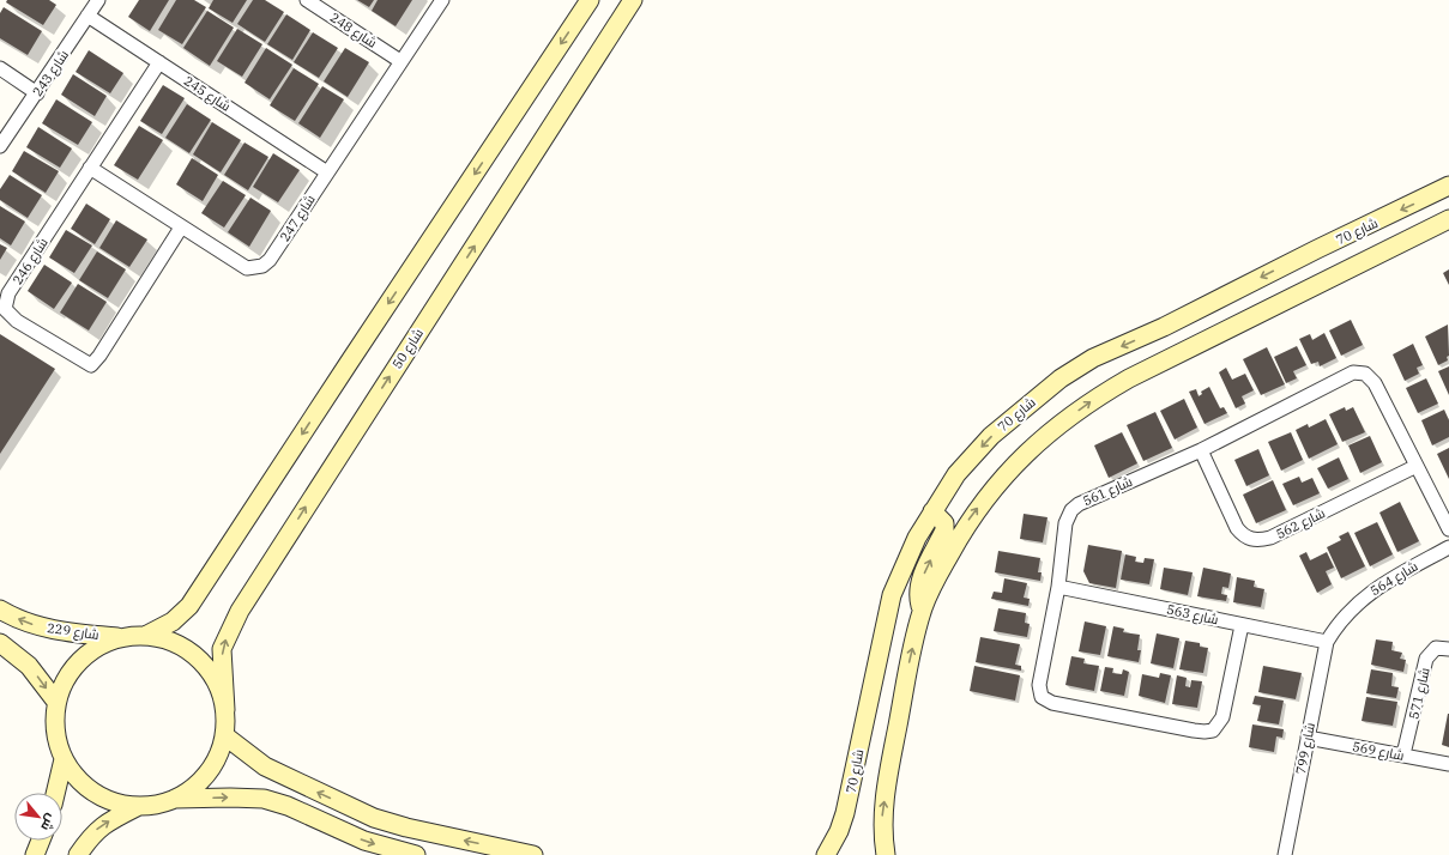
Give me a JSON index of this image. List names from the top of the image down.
{
  "streets": {
    "main road": ["شارع 70", "شارع 50", "شارع 229"],
    "street": [
      "شارع 248",
      "شارع 243",
      "شارع 245",
      "شارع 247",
      "شارع 246",
      "شارع 561",
      "شارع 562",
      "شارع 564",
      "شارع 563",
      "شارع 571",
      "شارع 799",
      "شارع 569"
    ]
  },
  "crossings": [
    ["شارع 248", "شارع 247"],
    ["شارع 243", "شارع 245"],
    ["شارع 245", "شارع 247"],
    ["شارع 245", "شارع 246"],
    ["شارع 247", "شارع 246"],
    ["شارع 50", "شارع 229"],
    ["شارع 561", "شارع 562"],
    ["شارع 561", "شارع 563"],
    ["شارع 564", "شارع 563"],
    ["شارع 564", "شارع 799"],
    ["شارع 563", "شارع 799"],
    ["شارع 571", "شارع 569"],
    ["شارع 799", "شارع 569"]
  ],
  "one_way": ["شارع 229"],
  "north": "bottom right"
}
